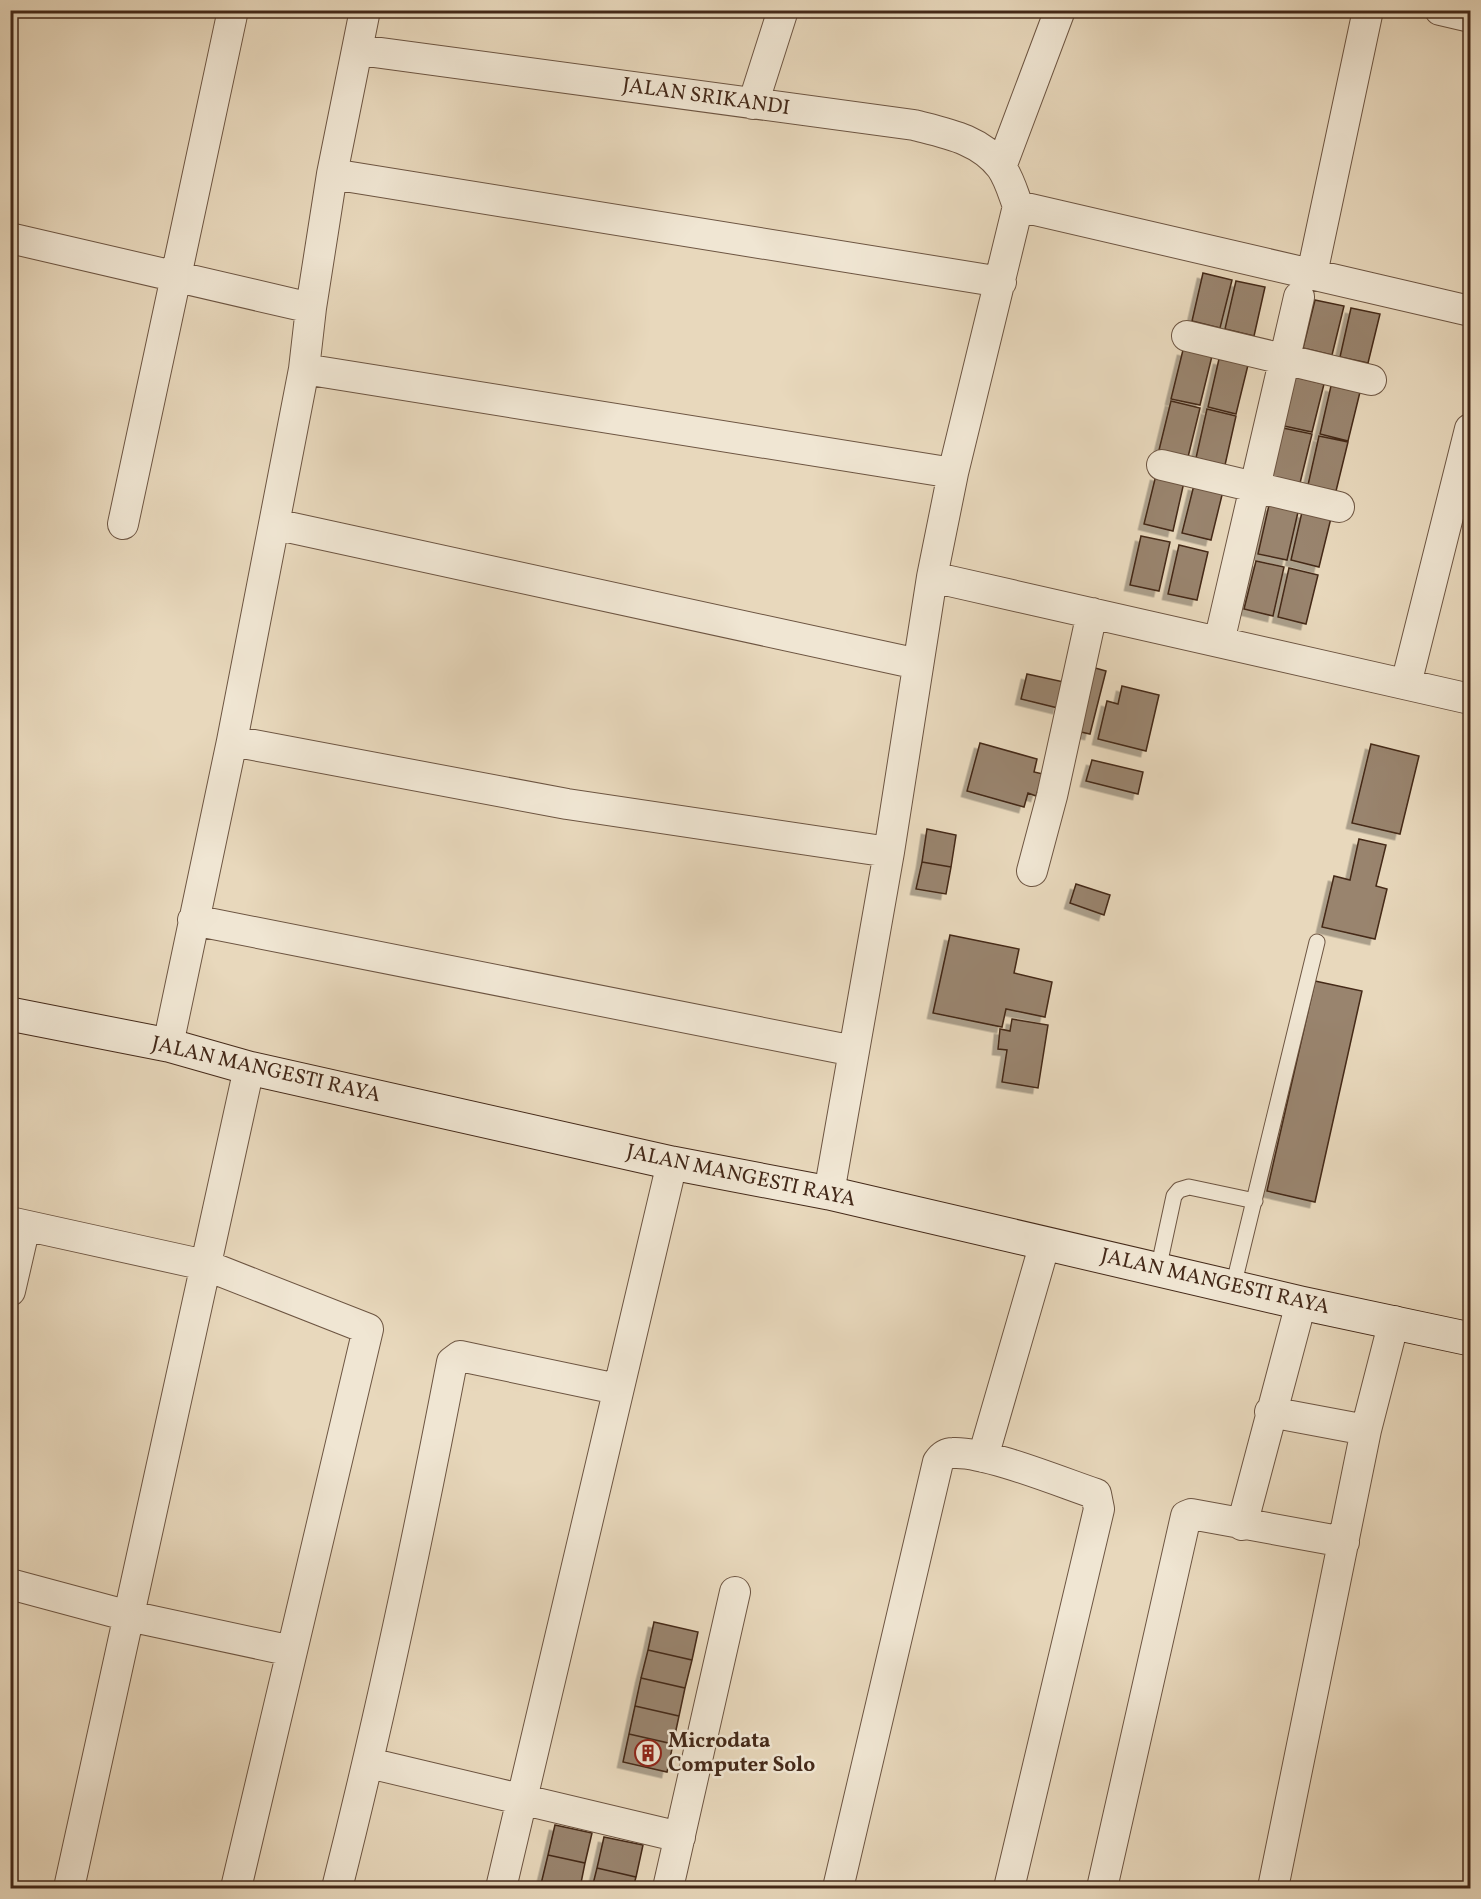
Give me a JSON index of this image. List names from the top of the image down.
{
  "streets": {
    "street": ["JALAN SRIKANDI", "JALAN MANGESTI RAYA"]
  },
  "places": {
    "building": ["Microdata Computer Solo"]
  }
}
